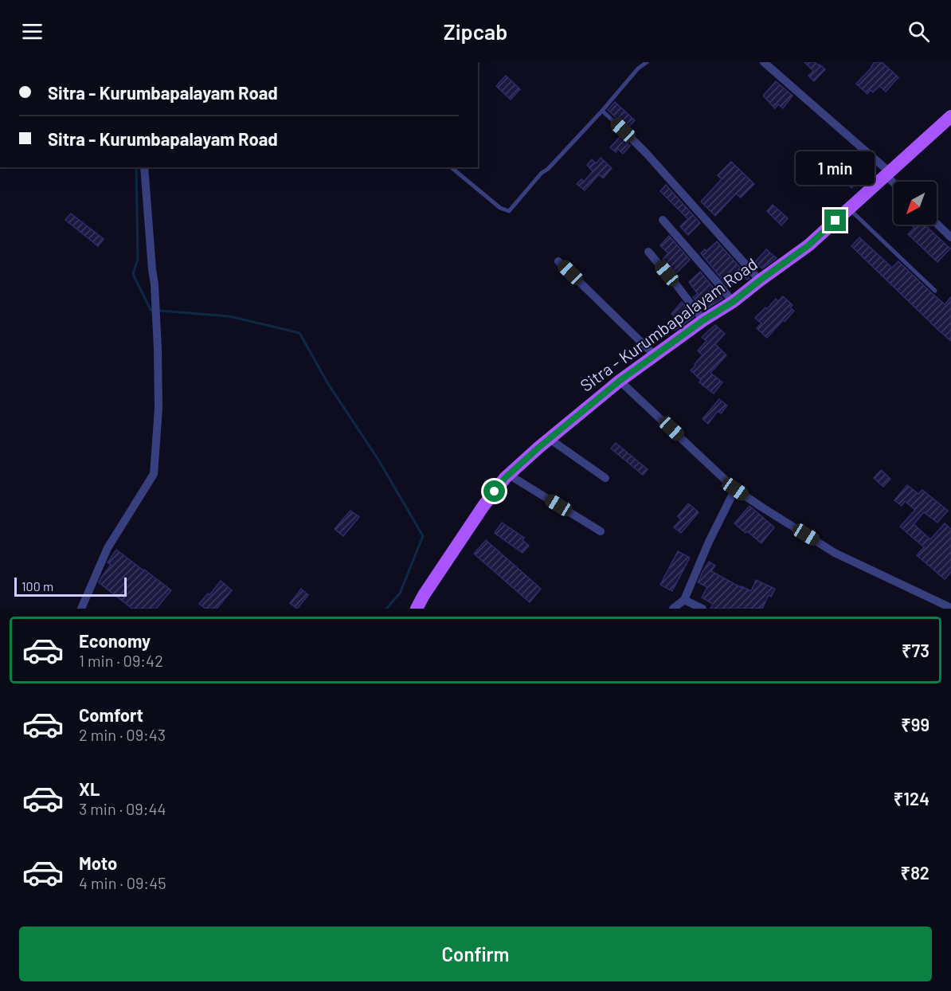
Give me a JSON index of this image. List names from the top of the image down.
{
  "streets": {
    "main road": ["Sitra - Kurumbapalayam Road"]
  },
  "scale_bar": "100 m",
  "north": "bottom left",
  "page": {
    "header": "Zipcab",
    "banner": ["Sitra - Kurumbapalayam Road", "Sitra - Kurumbapalayam Road"],
    "bubble": "1 min",
    "scale": "100 m",
    "list": [
      {
        "name": "Economy",
        "note": "1 min · 09:42",
        "value": "₹73"
      },
      {
        "name": "Comfort",
        "note": "2 min · 09:43",
        "value": "₹99"
      },
      {
        "name": "XL",
        "note": "3 min · 09:44",
        "value": "₹124"
      },
      {
        "name": "Moto",
        "note": "4 min · 09:45",
        "value": "₹82"
      }
    ],
    "buttons": "Confirm"
  }
}
